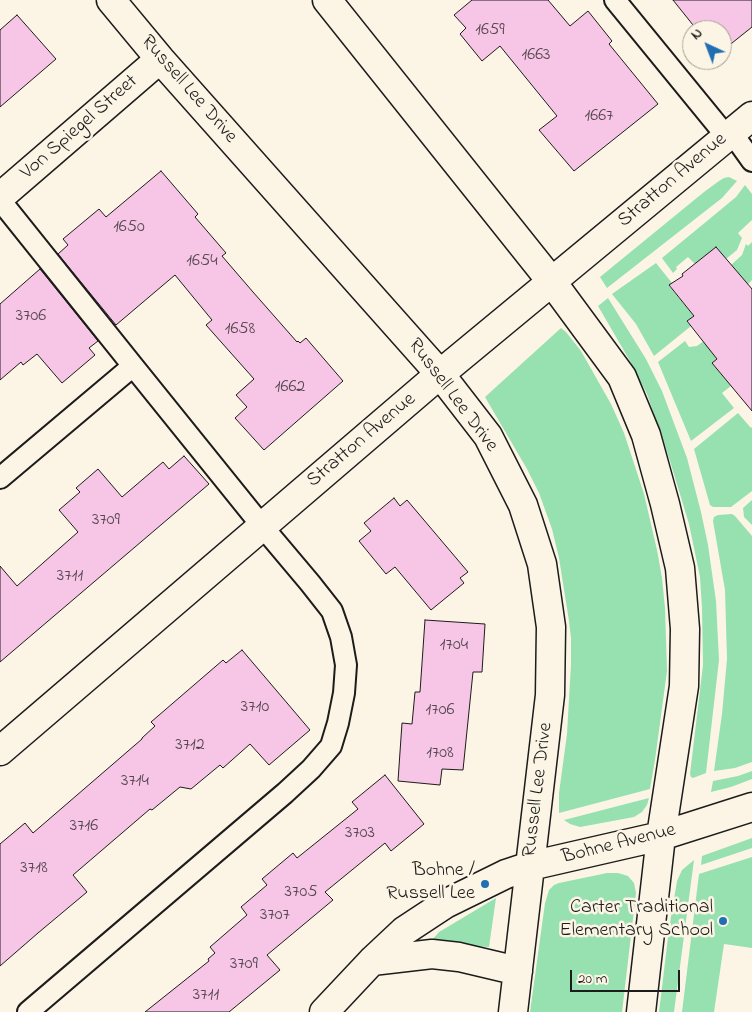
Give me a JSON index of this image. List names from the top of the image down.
{
  "streets": {
    "street": [
      "Russell Lee Drive",
      "Von Spiegel Street",
      "Stratton Avenue",
      "Bohne Avenue"
    ]
  },
  "crossings": [
    ["Russell Lee Drive", "Von Spiegel Street"],
    ["Russell Lee Drive", "Stratton Avenue"],
    ["Russell Lee Drive", "Bohne Avenue"]
  ],
  "places": ["Bohne / Russell Lee", "Carter Traditional Elementary School"],
  "house_numbers": [
    "1659",
    "1663",
    "1667",
    "1650",
    "1654",
    "3706",
    "1658",
    "1662",
    "3709",
    "3711",
    "1704",
    "3710",
    "1706",
    "3712",
    "1708",
    "3714",
    "3716",
    "3703",
    "3718",
    "3705",
    "3707",
    "3709",
    "3711"
  ],
  "scale_bar": "20 m",
  "north": "top left"
}
